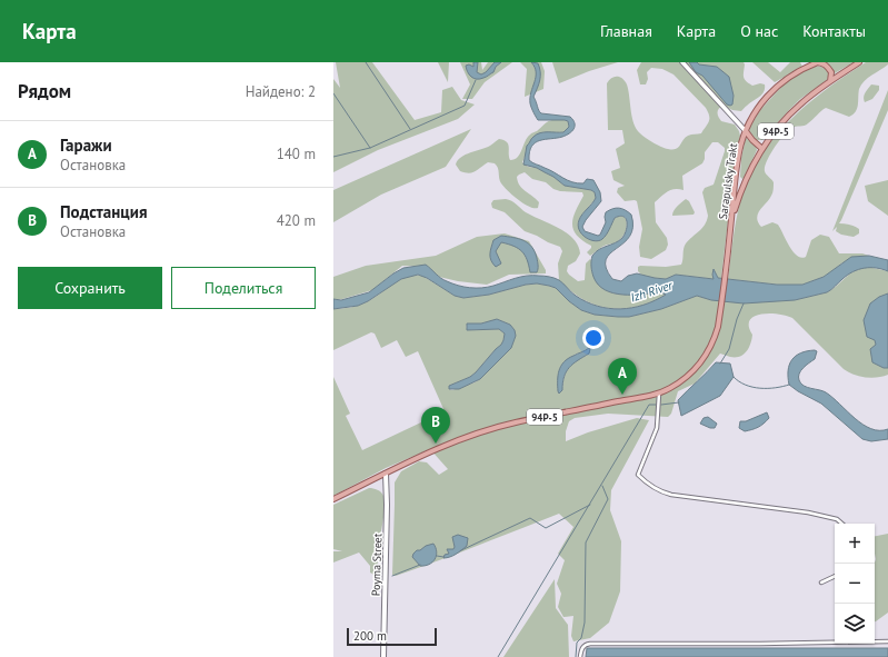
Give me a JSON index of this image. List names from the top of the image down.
{
  "streets": {
    "main road": ["94Р-5", "Sarapulsky Trakt", "Poyma Street"]
  },
  "crossings": [
    ["94Р-5", "Sarapulsky Trakt"],
    ["94Р-5", "Poyma Street"]
  ],
  "water": ["Izh River"],
  "scale_bar": "200 m",
  "page": {
    "header": "Карта",
    "nav": [
      "Главная",
      "Карта",
      "О нас",
      "Контакты"
    ],
    "heading": ["Рядом", "Найдено: 2"],
    "list": [
      {
        "mark": "A",
        "name": "Гаражи",
        "note": "Остановка",
        "value": "140 m"
      },
      {
        "mark": "B",
        "name": "Подстанция",
        "note": "Остановка",
        "value": "420 m"
      }
    ],
    "buttons": ["Сохранить", "Поделиться"],
    "pins": ["A", "B"],
    "map_buttons": ["+", "−"],
    "scale": "200 m"
  }
}
